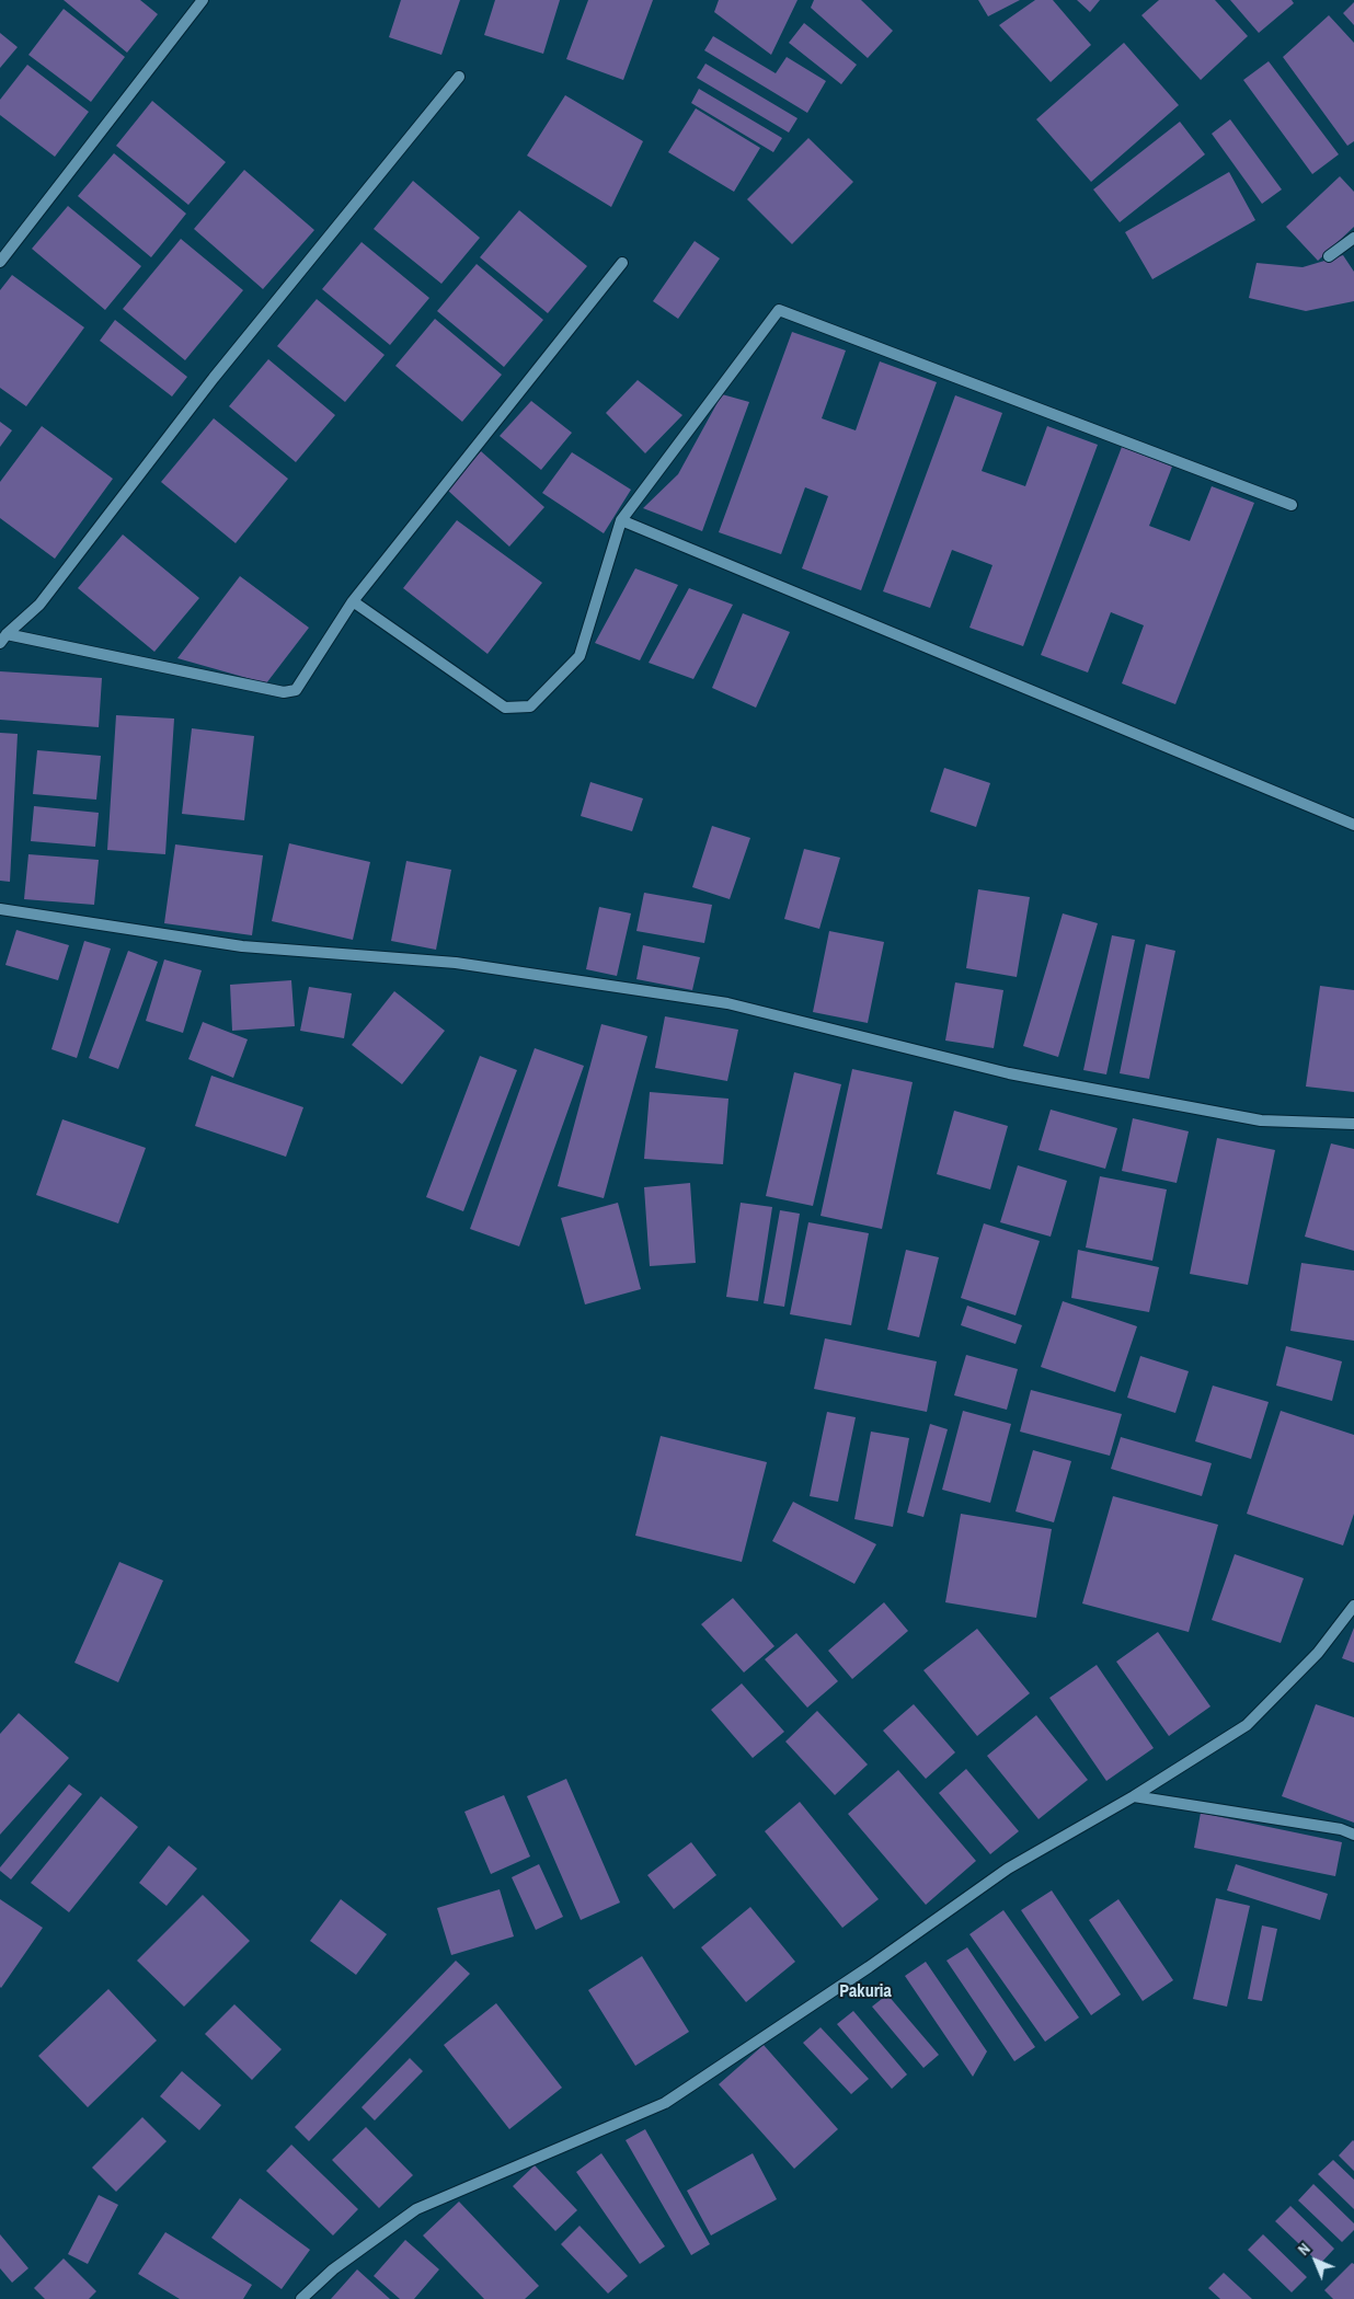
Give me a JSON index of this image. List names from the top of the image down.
{
  "districts": ["Pakuria"],
  "north": "top left"
}
